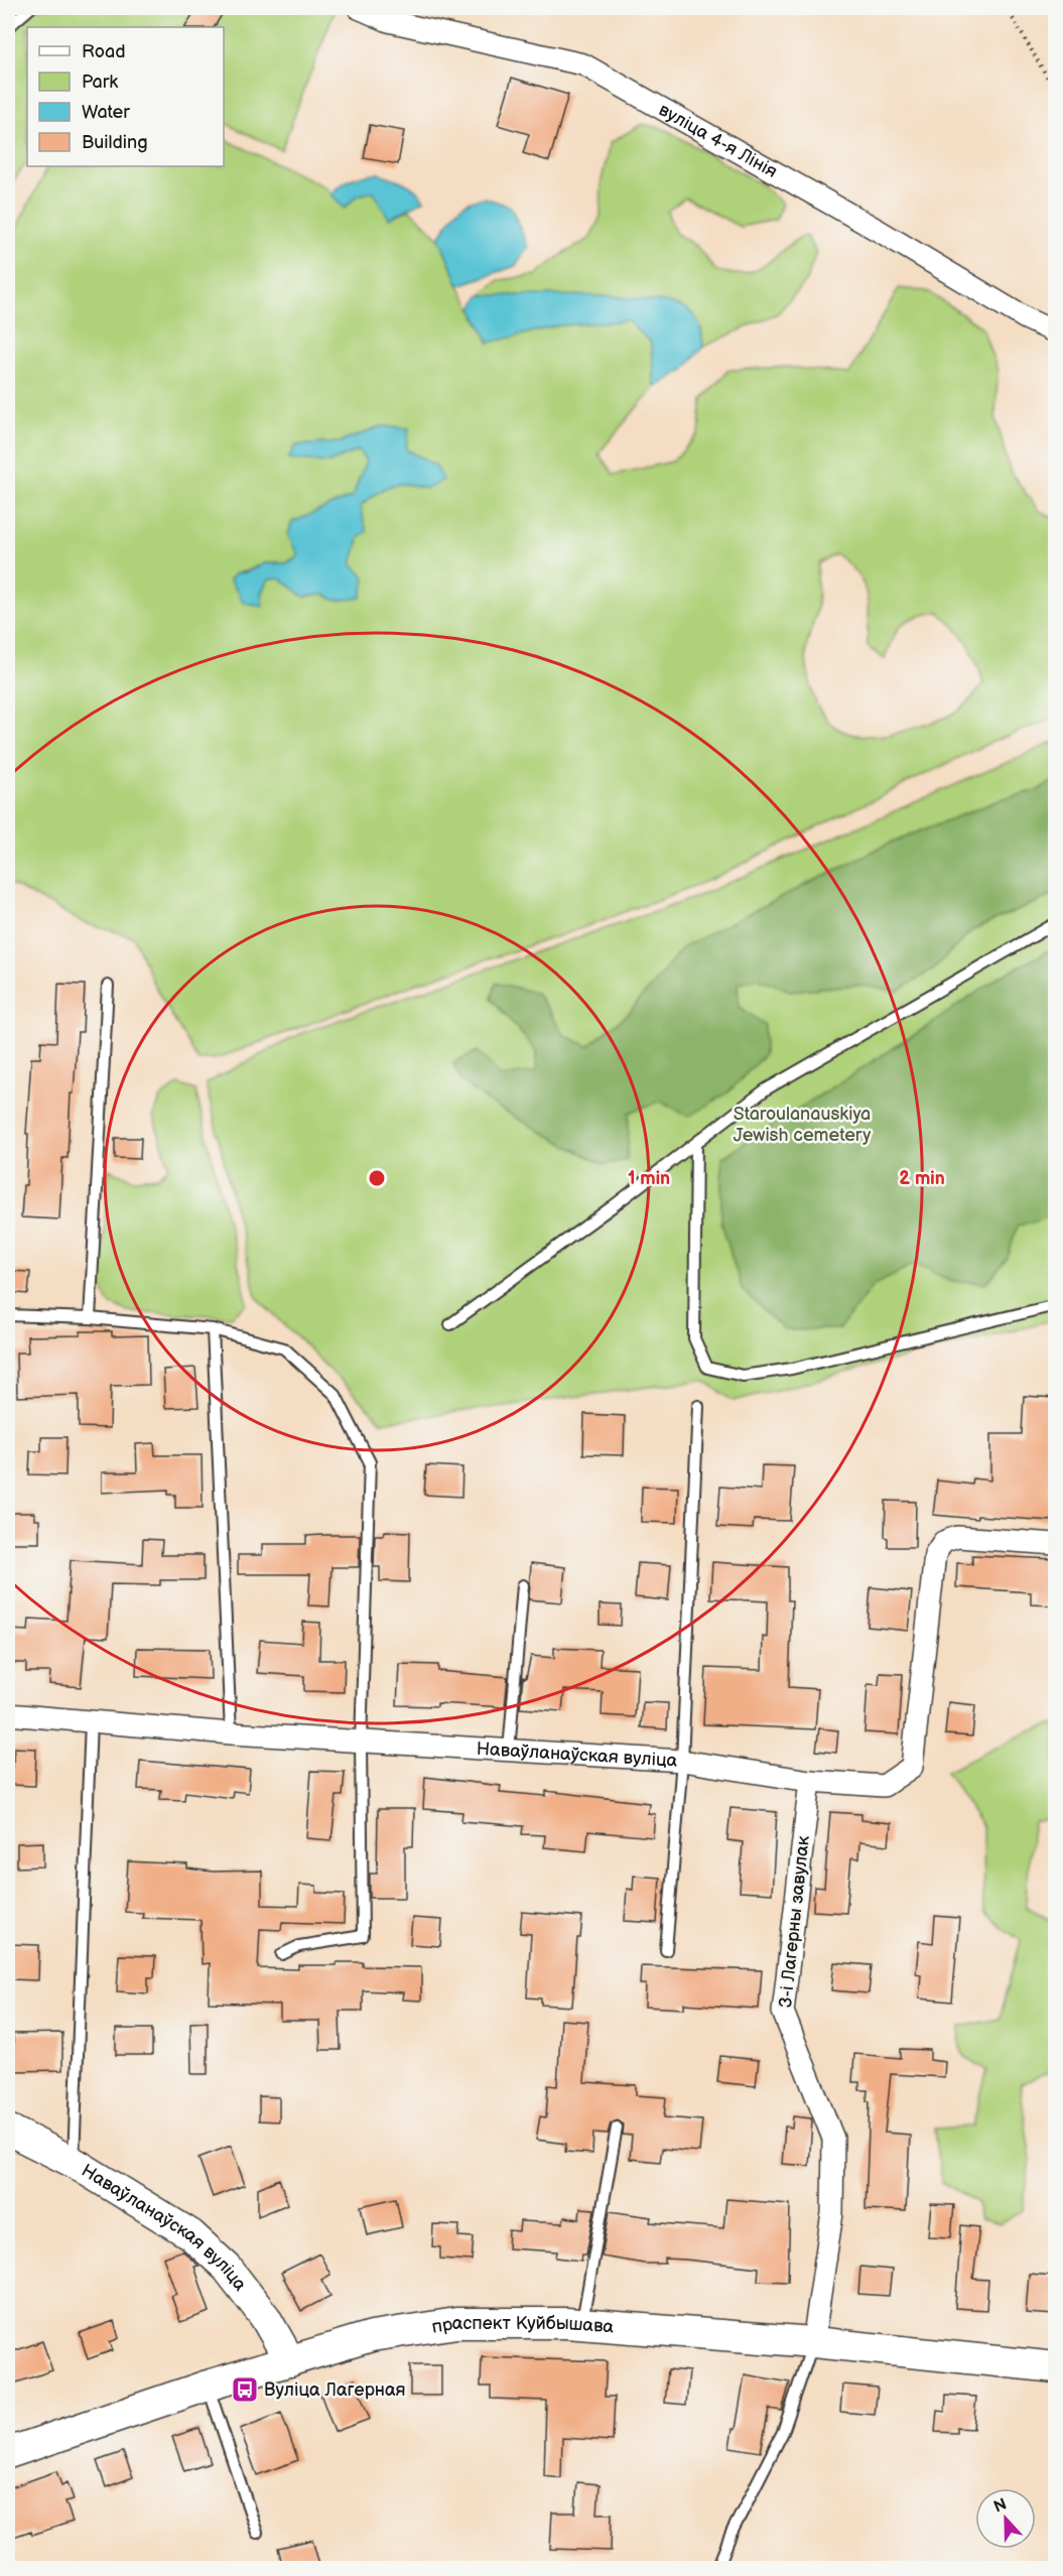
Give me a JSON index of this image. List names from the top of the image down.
{
  "streets": {
    "street": [
      "вуліца 4-я Лінія",
      "Наваўланаўская вуліца",
      "3-і Лагерны завулак",
      "праспект Куйбышава"
    ]
  },
  "crossings": [
    ["Наваўланаўская вуліца", "3-і Лагерны завулак"],
    ["Наваўланаўская вуліца", "праспект Куйбышава"],
    ["3-і Лагерны завулак", "праспект Куйбышава"]
  ],
  "parks": ["Staroulanauskiya Jewish cemetery"],
  "places": {
    "bus stop": ["Вуліца Лагерная"]
  },
  "legend": [
    "Road",
    "Park",
    "Water",
    "Building"
  ],
  "north": "top",
  "rings": ["1 min", "2 min"]
}
